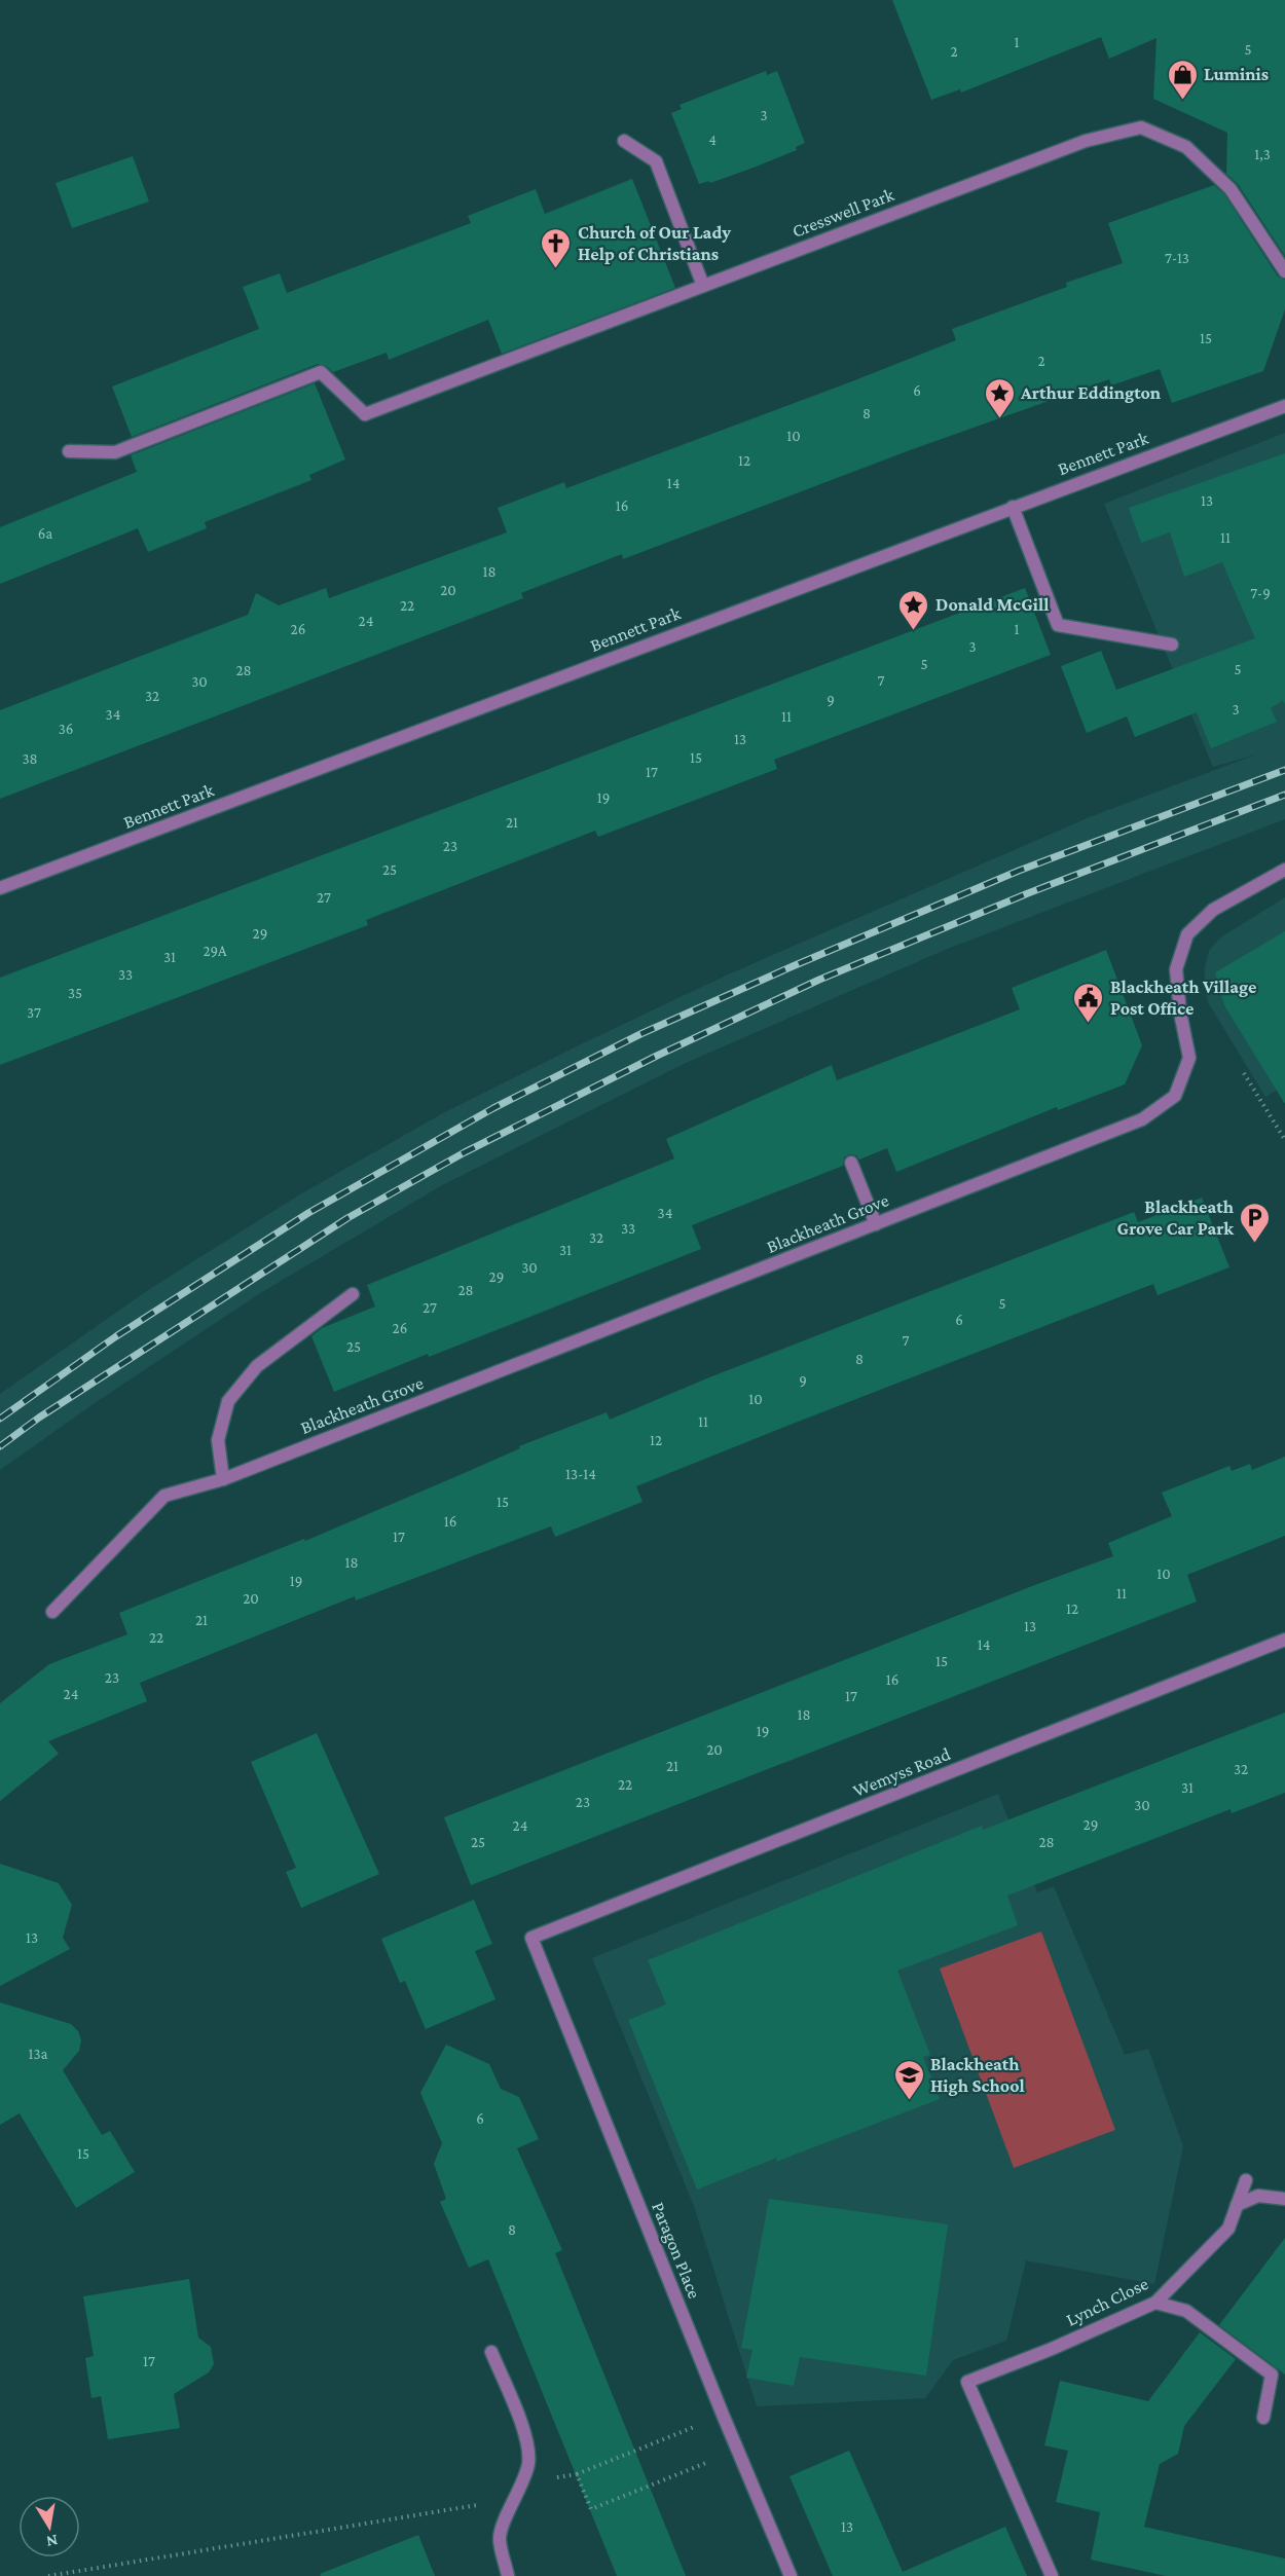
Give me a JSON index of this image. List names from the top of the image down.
{
  "streets": {
    "street": [
      "Cresswell Park",
      "Bennett Park",
      "Blackheath Grove",
      "Wemyss Road",
      "Paragon Place",
      "Lynch Close"
    ]
  },
  "crossings": [
    ["Wemyss Road", "Paragon Place"]
  ],
  "places": {
    "shop": ["Luminis"],
    "church": ["Church of Our Lady Help of Christians"],
    "place": ["Arthur Eddington", "Donald McGill"],
    "public building": ["Blackheath Village Post Office"],
    "parking": ["Blackheath Grove Car Park"],
    "school or university": ["Blackheath High School"]
  },
  "house_numbers": [
    "1",
    "5",
    "2",
    "3",
    "4",
    "1,3",
    "7-13",
    "15",
    "2",
    "6",
    "8",
    "10",
    "12",
    "14",
    "13",
    "16",
    "6a",
    "11",
    "18",
    "20",
    "7-9",
    "22",
    "24",
    "26",
    "1",
    "3",
    "5",
    "5",
    "28",
    "7",
    "30",
    "32",
    "9",
    "3",
    "34",
    "11",
    "36",
    "13",
    "15",
    "38",
    "17",
    "19",
    "21",
    "23",
    "25",
    "27",
    "29",
    "29A",
    "31",
    "33",
    "35",
    "37",
    "34",
    "33",
    "32",
    "31",
    "30",
    "29",
    "28",
    "5",
    "27",
    "6",
    "26",
    "7",
    "25",
    "8",
    "9",
    "10",
    "11",
    "12",
    "13-14",
    "15",
    "16",
    "17",
    "18",
    "10",
    "19",
    "11",
    "20",
    "12",
    "21",
    "13",
    "22",
    "14",
    "15",
    "23",
    "16",
    "24",
    "17",
    "18",
    "19",
    "20",
    "21",
    "32",
    "22",
    "31",
    "23",
    "30",
    "29",
    "24",
    "25",
    "28",
    "13",
    "13a",
    "6",
    "15",
    "8",
    "17",
    "13"
  ],
  "north": "bottom"
}
